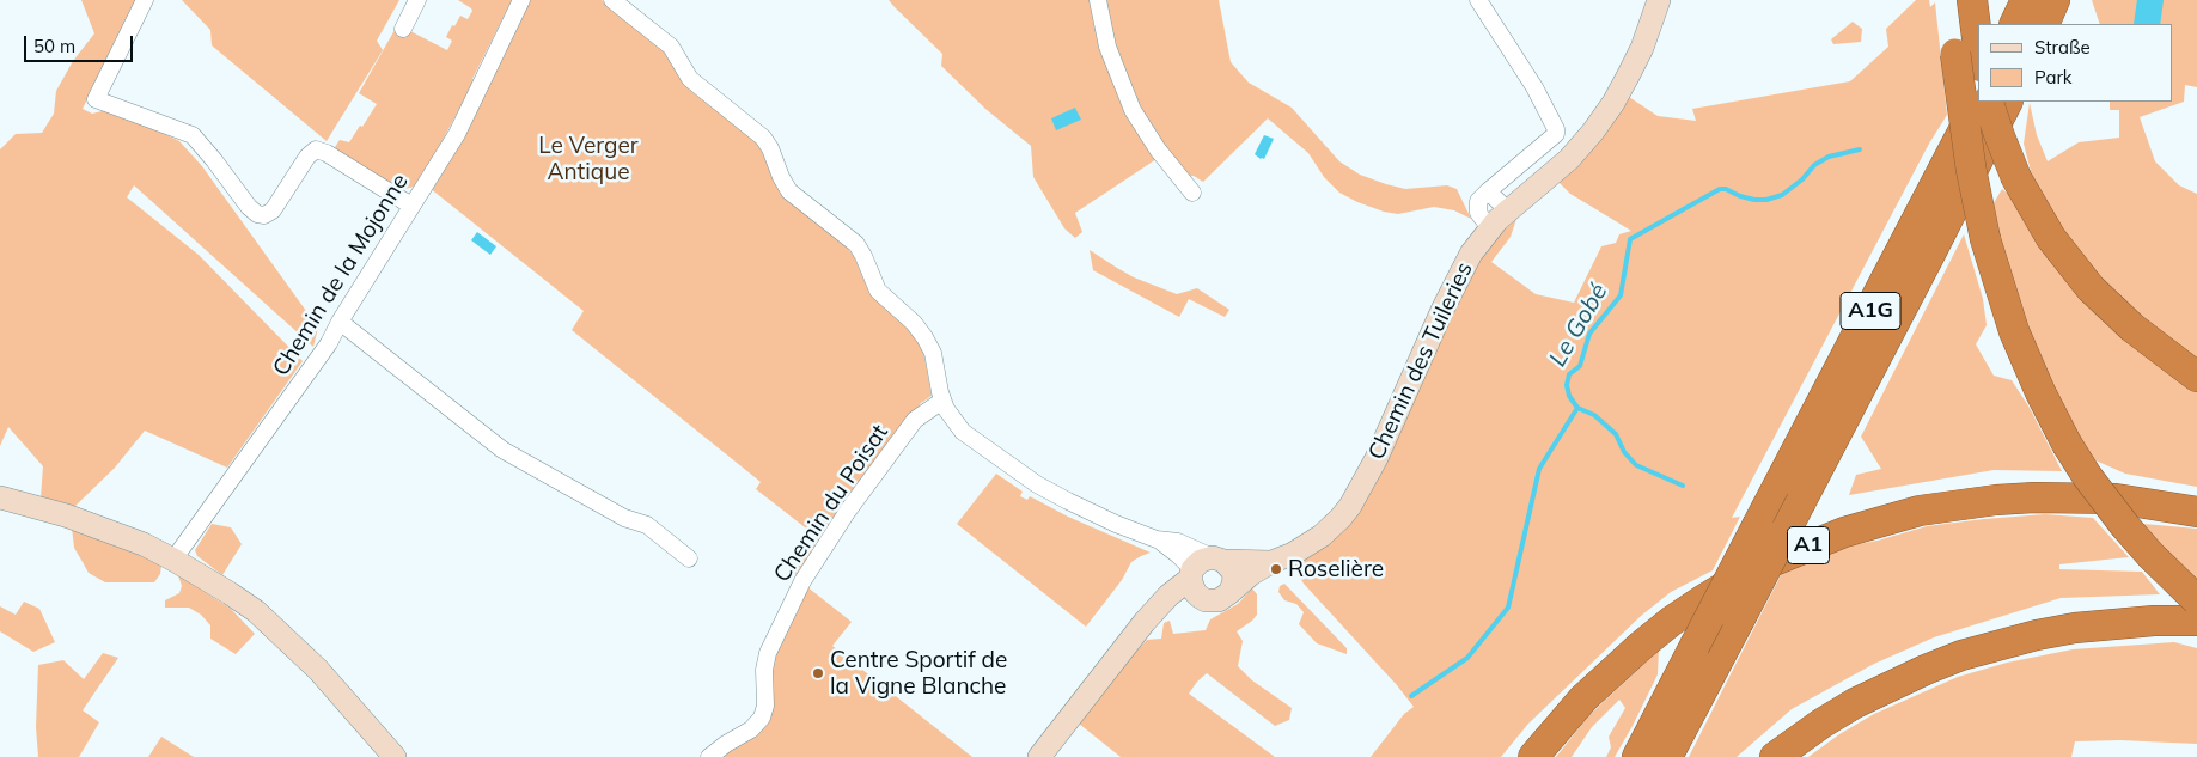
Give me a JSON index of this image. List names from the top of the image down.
{
  "streets": {
    "highway": ["A1G", "A1"],
    "street": ["Chemin de la Mojonne", "Chemin des Tuileries", "Chemin du Poisat"]
  },
  "water": ["Le Gobé"],
  "parks": ["Le Verger Antique"],
  "places": ["Roselière", "Centre Sportif de la Vigne Blanche"],
  "legend": ["Straße", "Park"],
  "scale_bar": "50 m"
}
